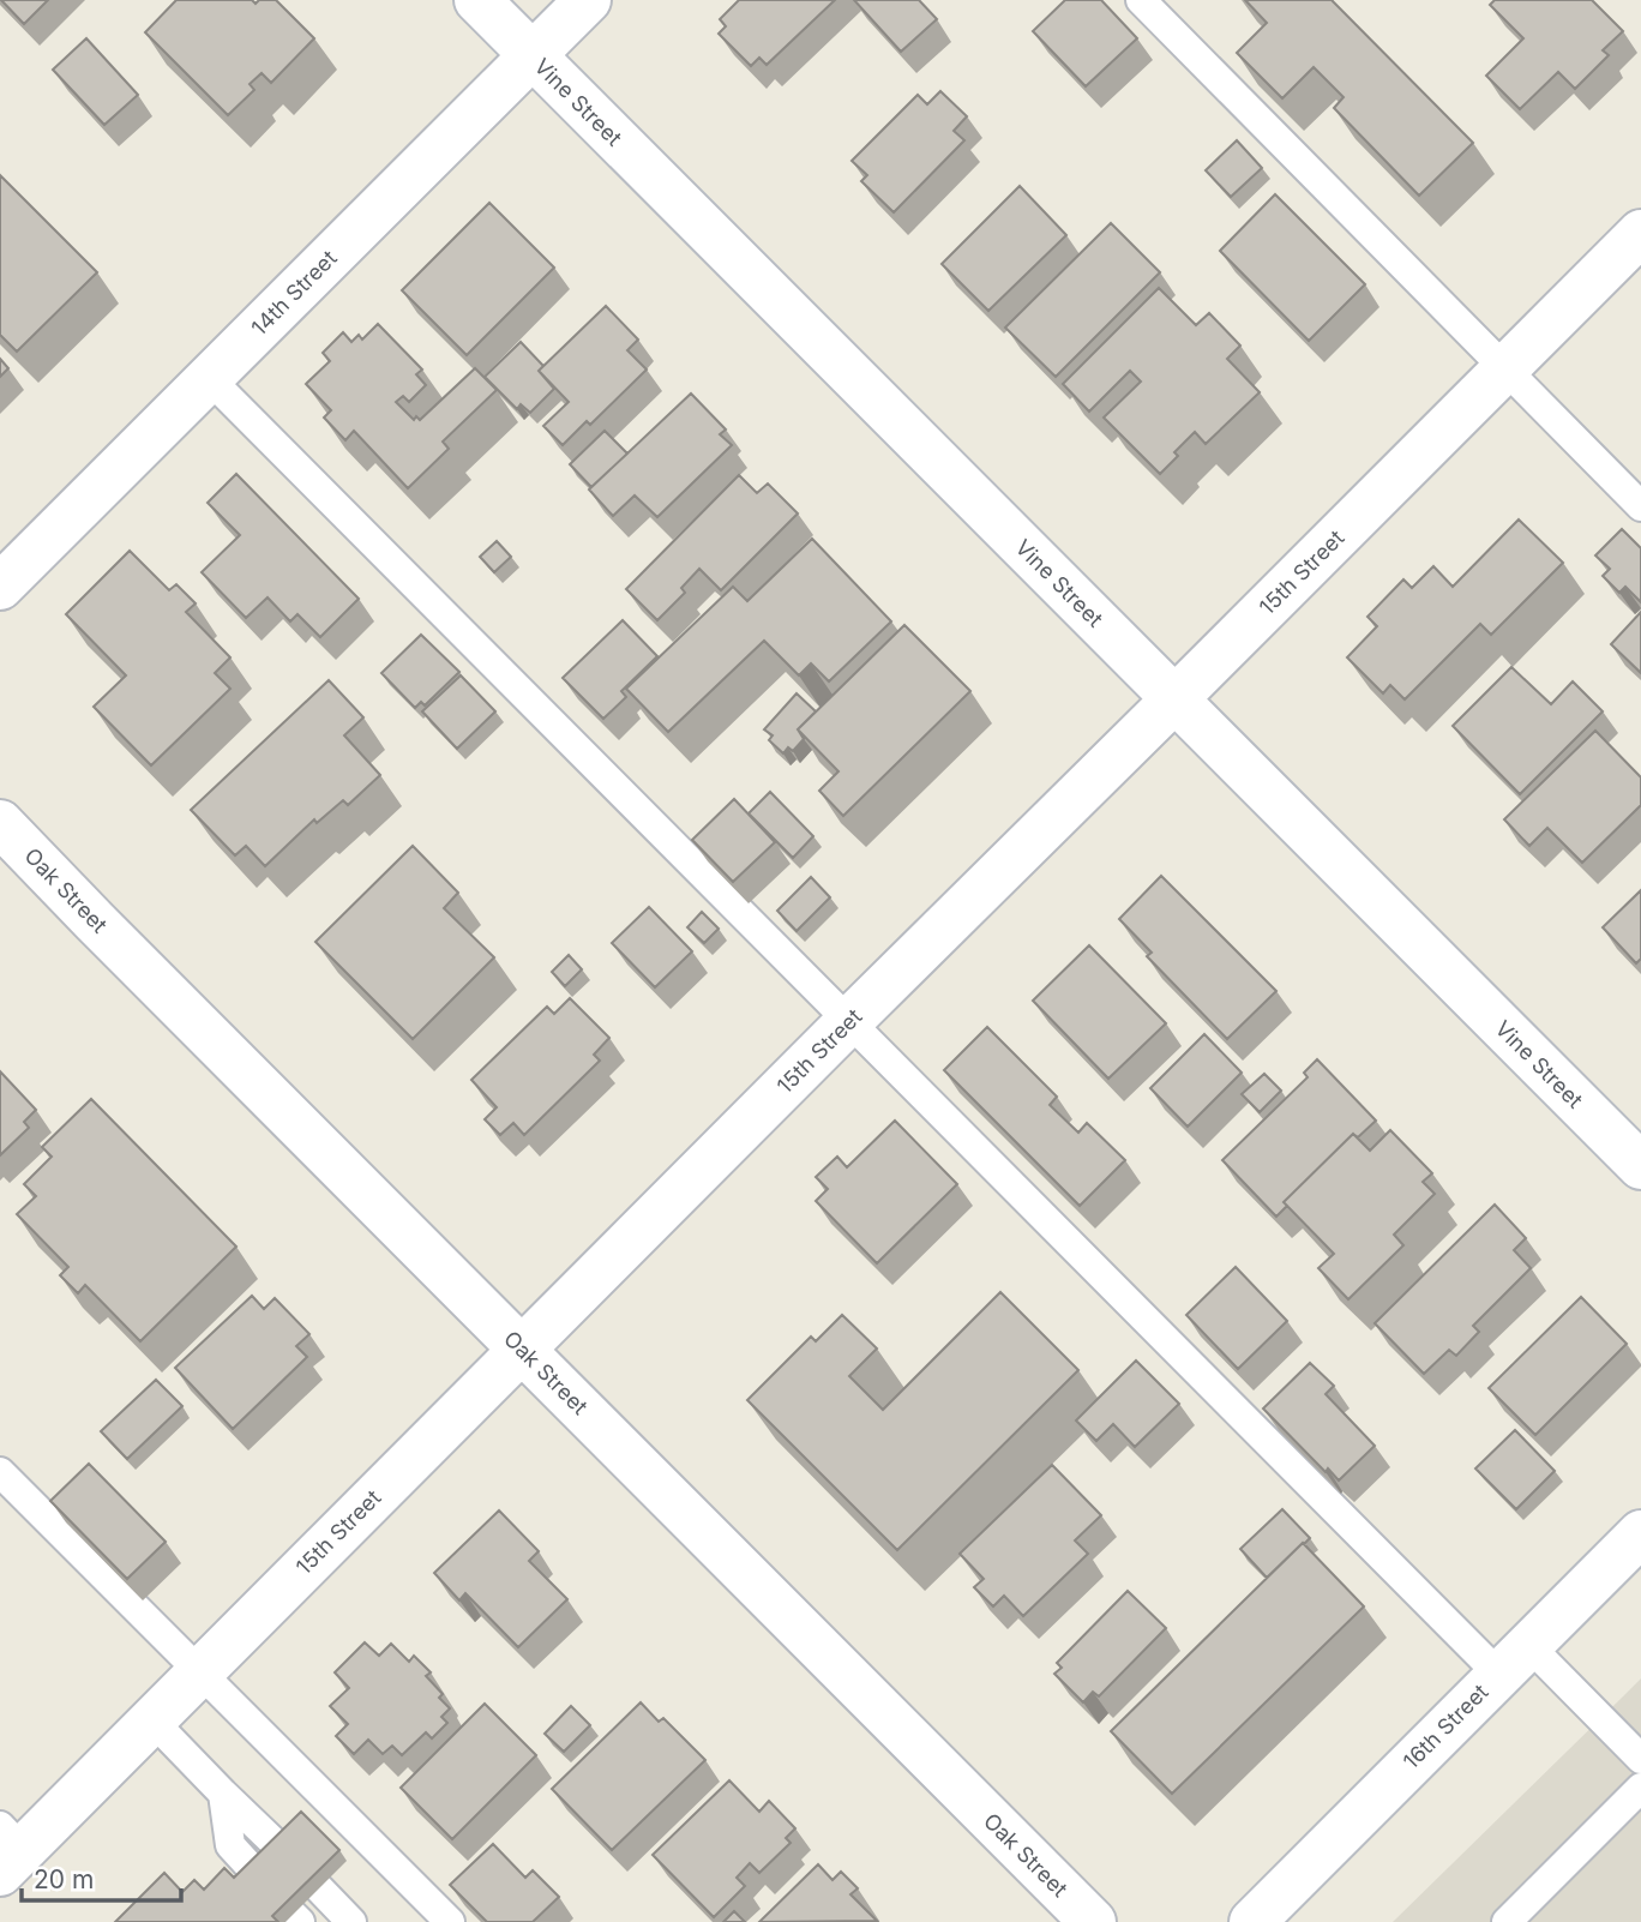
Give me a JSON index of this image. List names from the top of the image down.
{
  "streets": {
    "street": [
      "Vine Street",
      "14th Street",
      "15th Street",
      "Oak Street",
      "16th Street"
    ]
  },
  "crossings": [
    ["Vine Street", "14th Street"],
    ["Vine Street", "15th Street"],
    ["15th Street", "Oak Street"]
  ],
  "scale_bar": "20 m"
}
